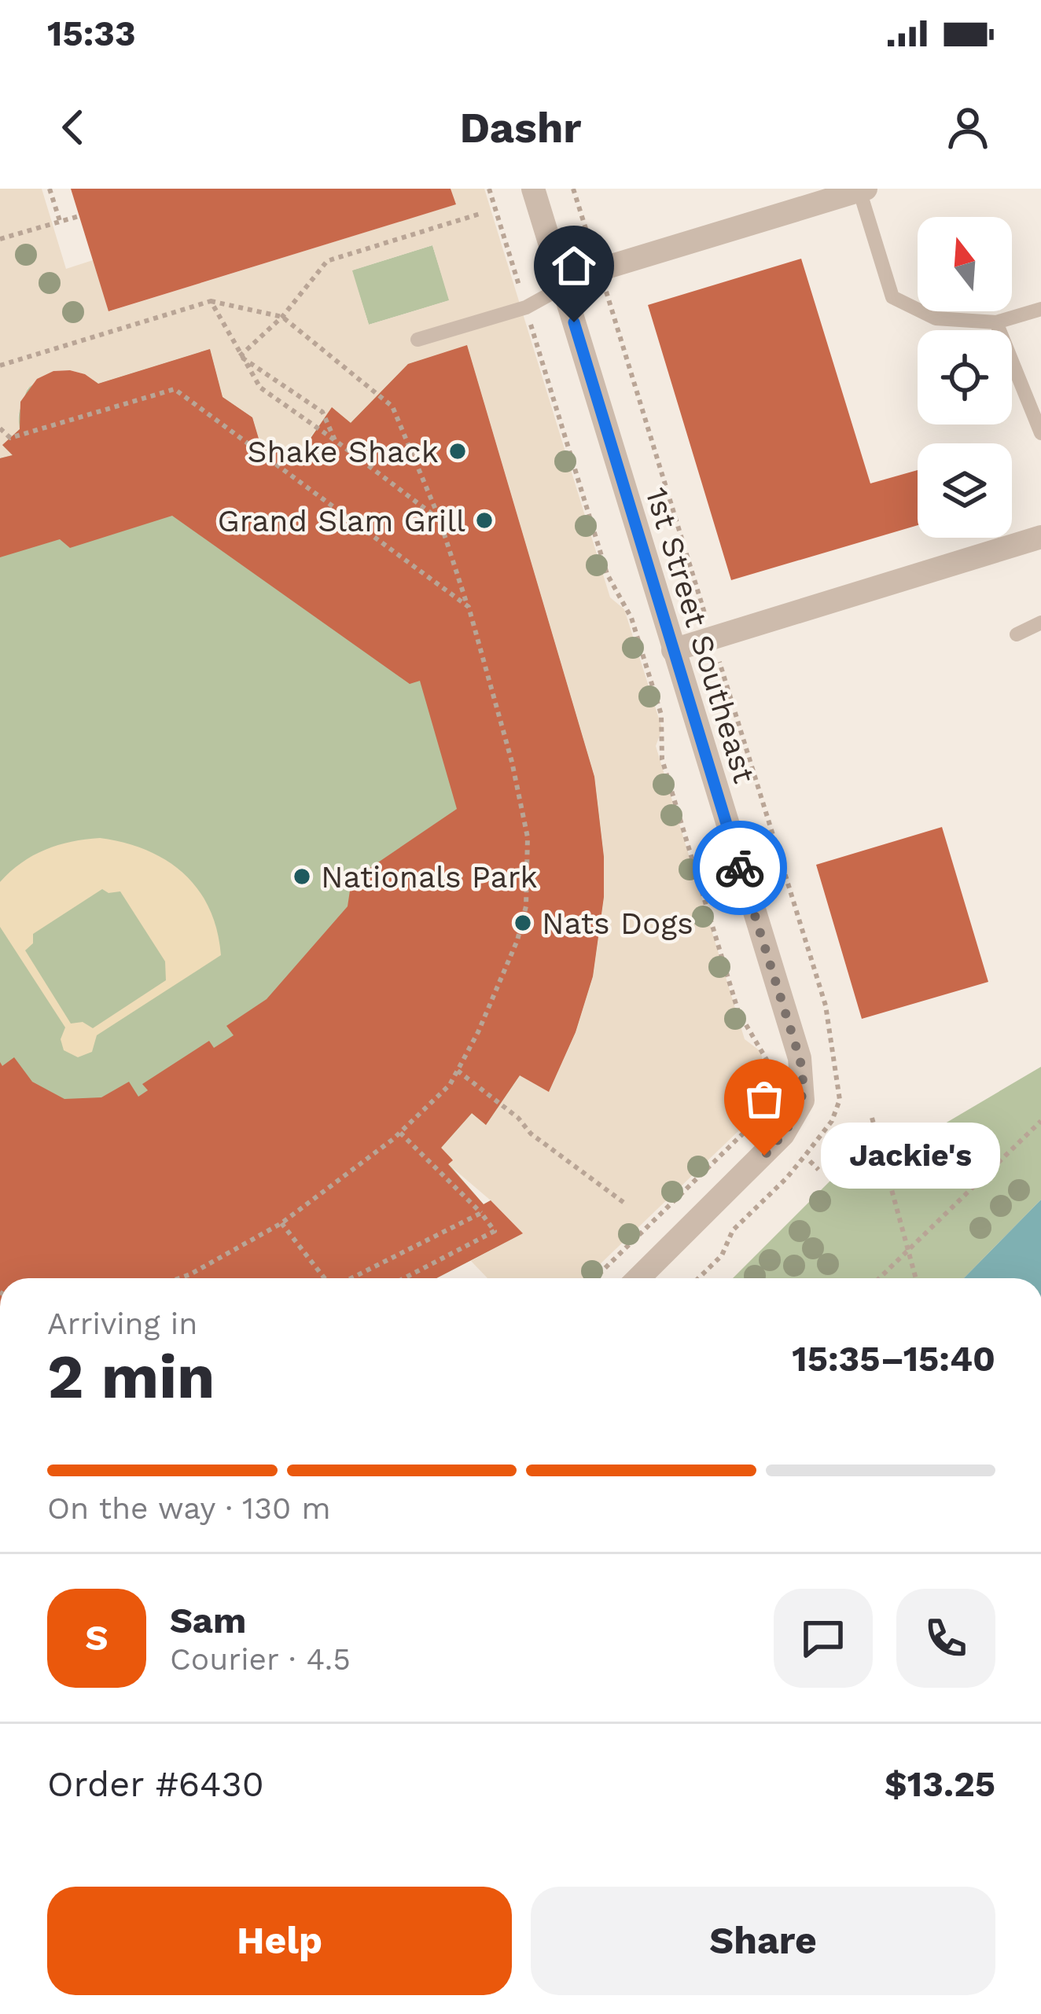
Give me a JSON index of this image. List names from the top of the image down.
{
  "streets": {
    "street": ["1st Street Southeast"]
  },
  "places": [
    "Shake Shack",
    "Grand Slam Grill",
    "Nationals Park",
    "Nats Dogs",
    "Jackie's"
  ],
  "north": "top",
  "page": {
    "status": "15:33",
    "header": "Dashr",
    "bubble": "Jackie's",
    "heading": ["2 min", "Arriving in", "15:35–15:40"],
    "panel": [
      "Sam",
      "Courier · 4.5",
      "Order #6430",
      "$13.25"
    ],
    "bar": "On the way · 130 m",
    "round": "S",
    "buttons": ["Help", "Share"]
  }
}
